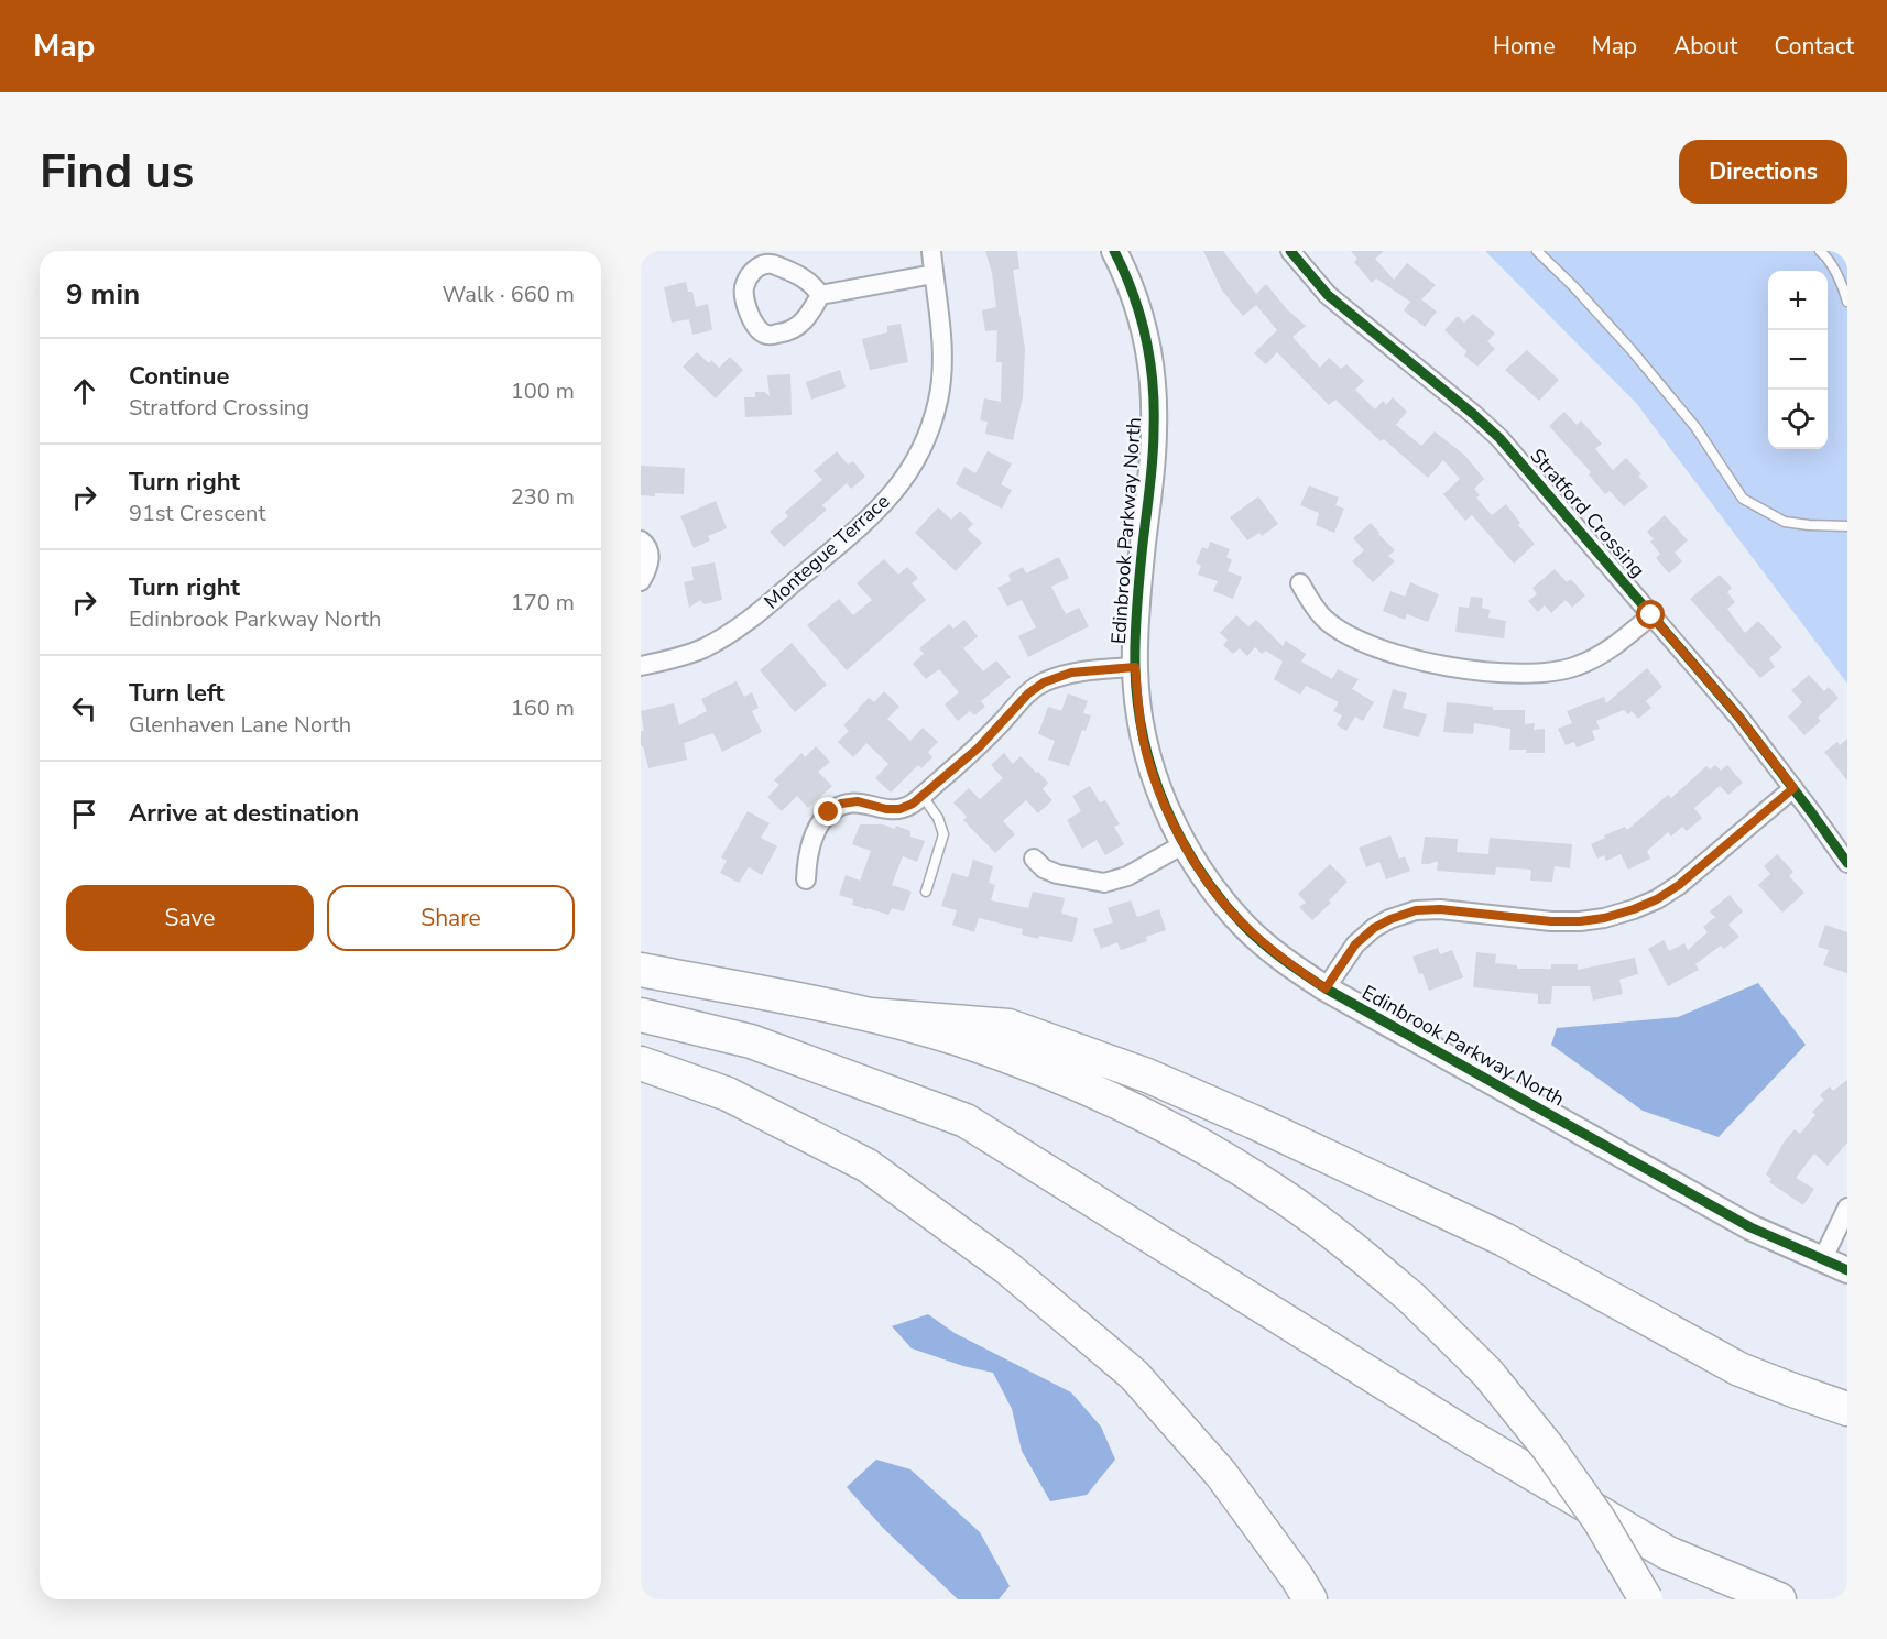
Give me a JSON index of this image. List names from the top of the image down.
{
  "streets": {
    "street": ["Stratford Crossing", "Edinbrook Parkway North", "Montegue Terrace"]
  },
  "page": {
    "header": "Map",
    "nav": [
      "Home",
      "Map",
      "About",
      "Contact"
    ],
    "buttons": [
      "Directions",
      ["Save", "Share"]
    ],
    "title": "Find us",
    "heading": ["9 min", "Walk · 660 m"],
    "map_buttons": ["+", "−"],
    "list": [
      ["Continue", "Stratford Crossing", "100 m"],
      ["Turn right", "91st Crescent", "230 m"],
      ["Turn right", "Edinbrook Parkway North", "170 m"],
      ["Turn left", "Glenhaven Lane North", "160 m"],
      "Arrive at destination"
    ]
  }
}
